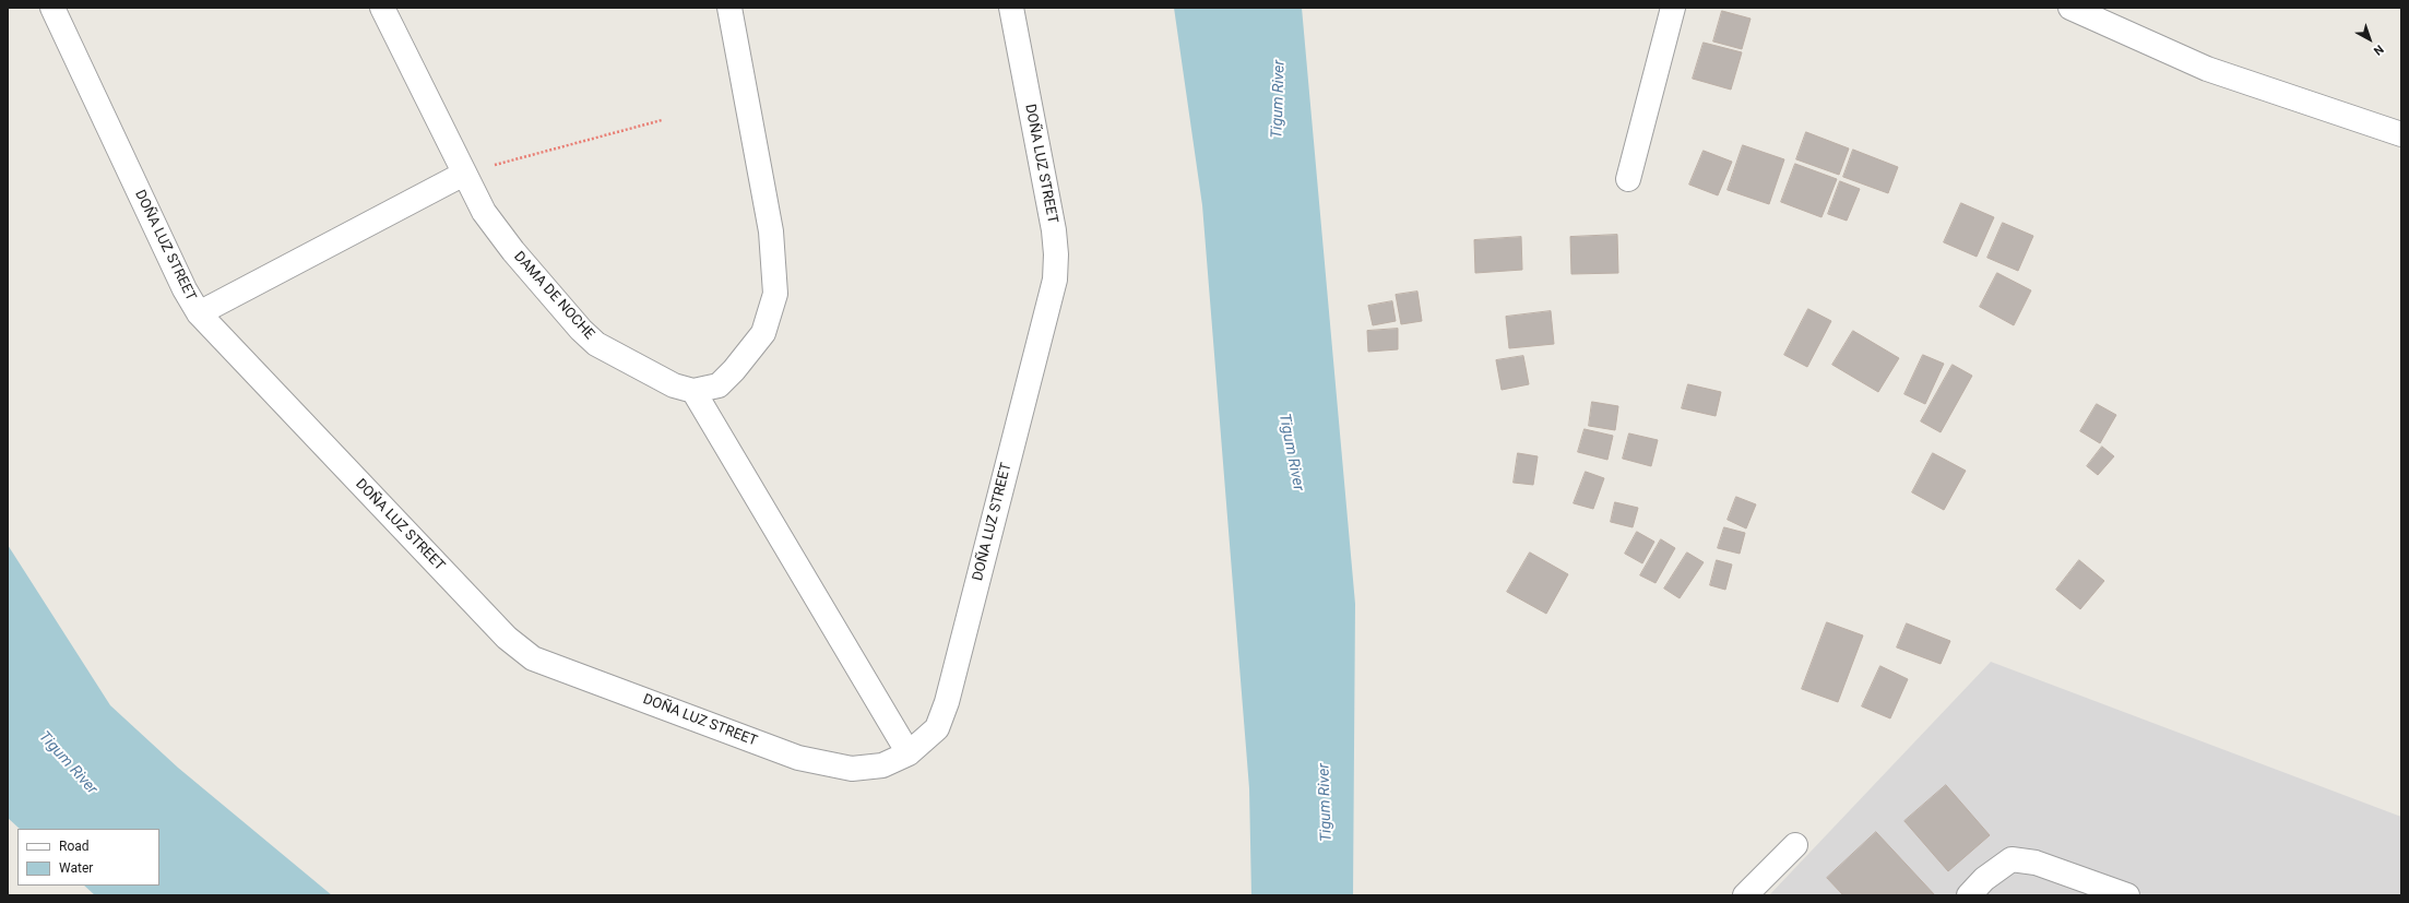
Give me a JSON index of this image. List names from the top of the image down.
{
  "streets": {
    "street": ["DOÑA LUZ STREET", "DAMA DE NOCHE"]
  },
  "water": ["Tigum River"],
  "legend": ["Road", "Water"],
  "north": "bottom right"
}
